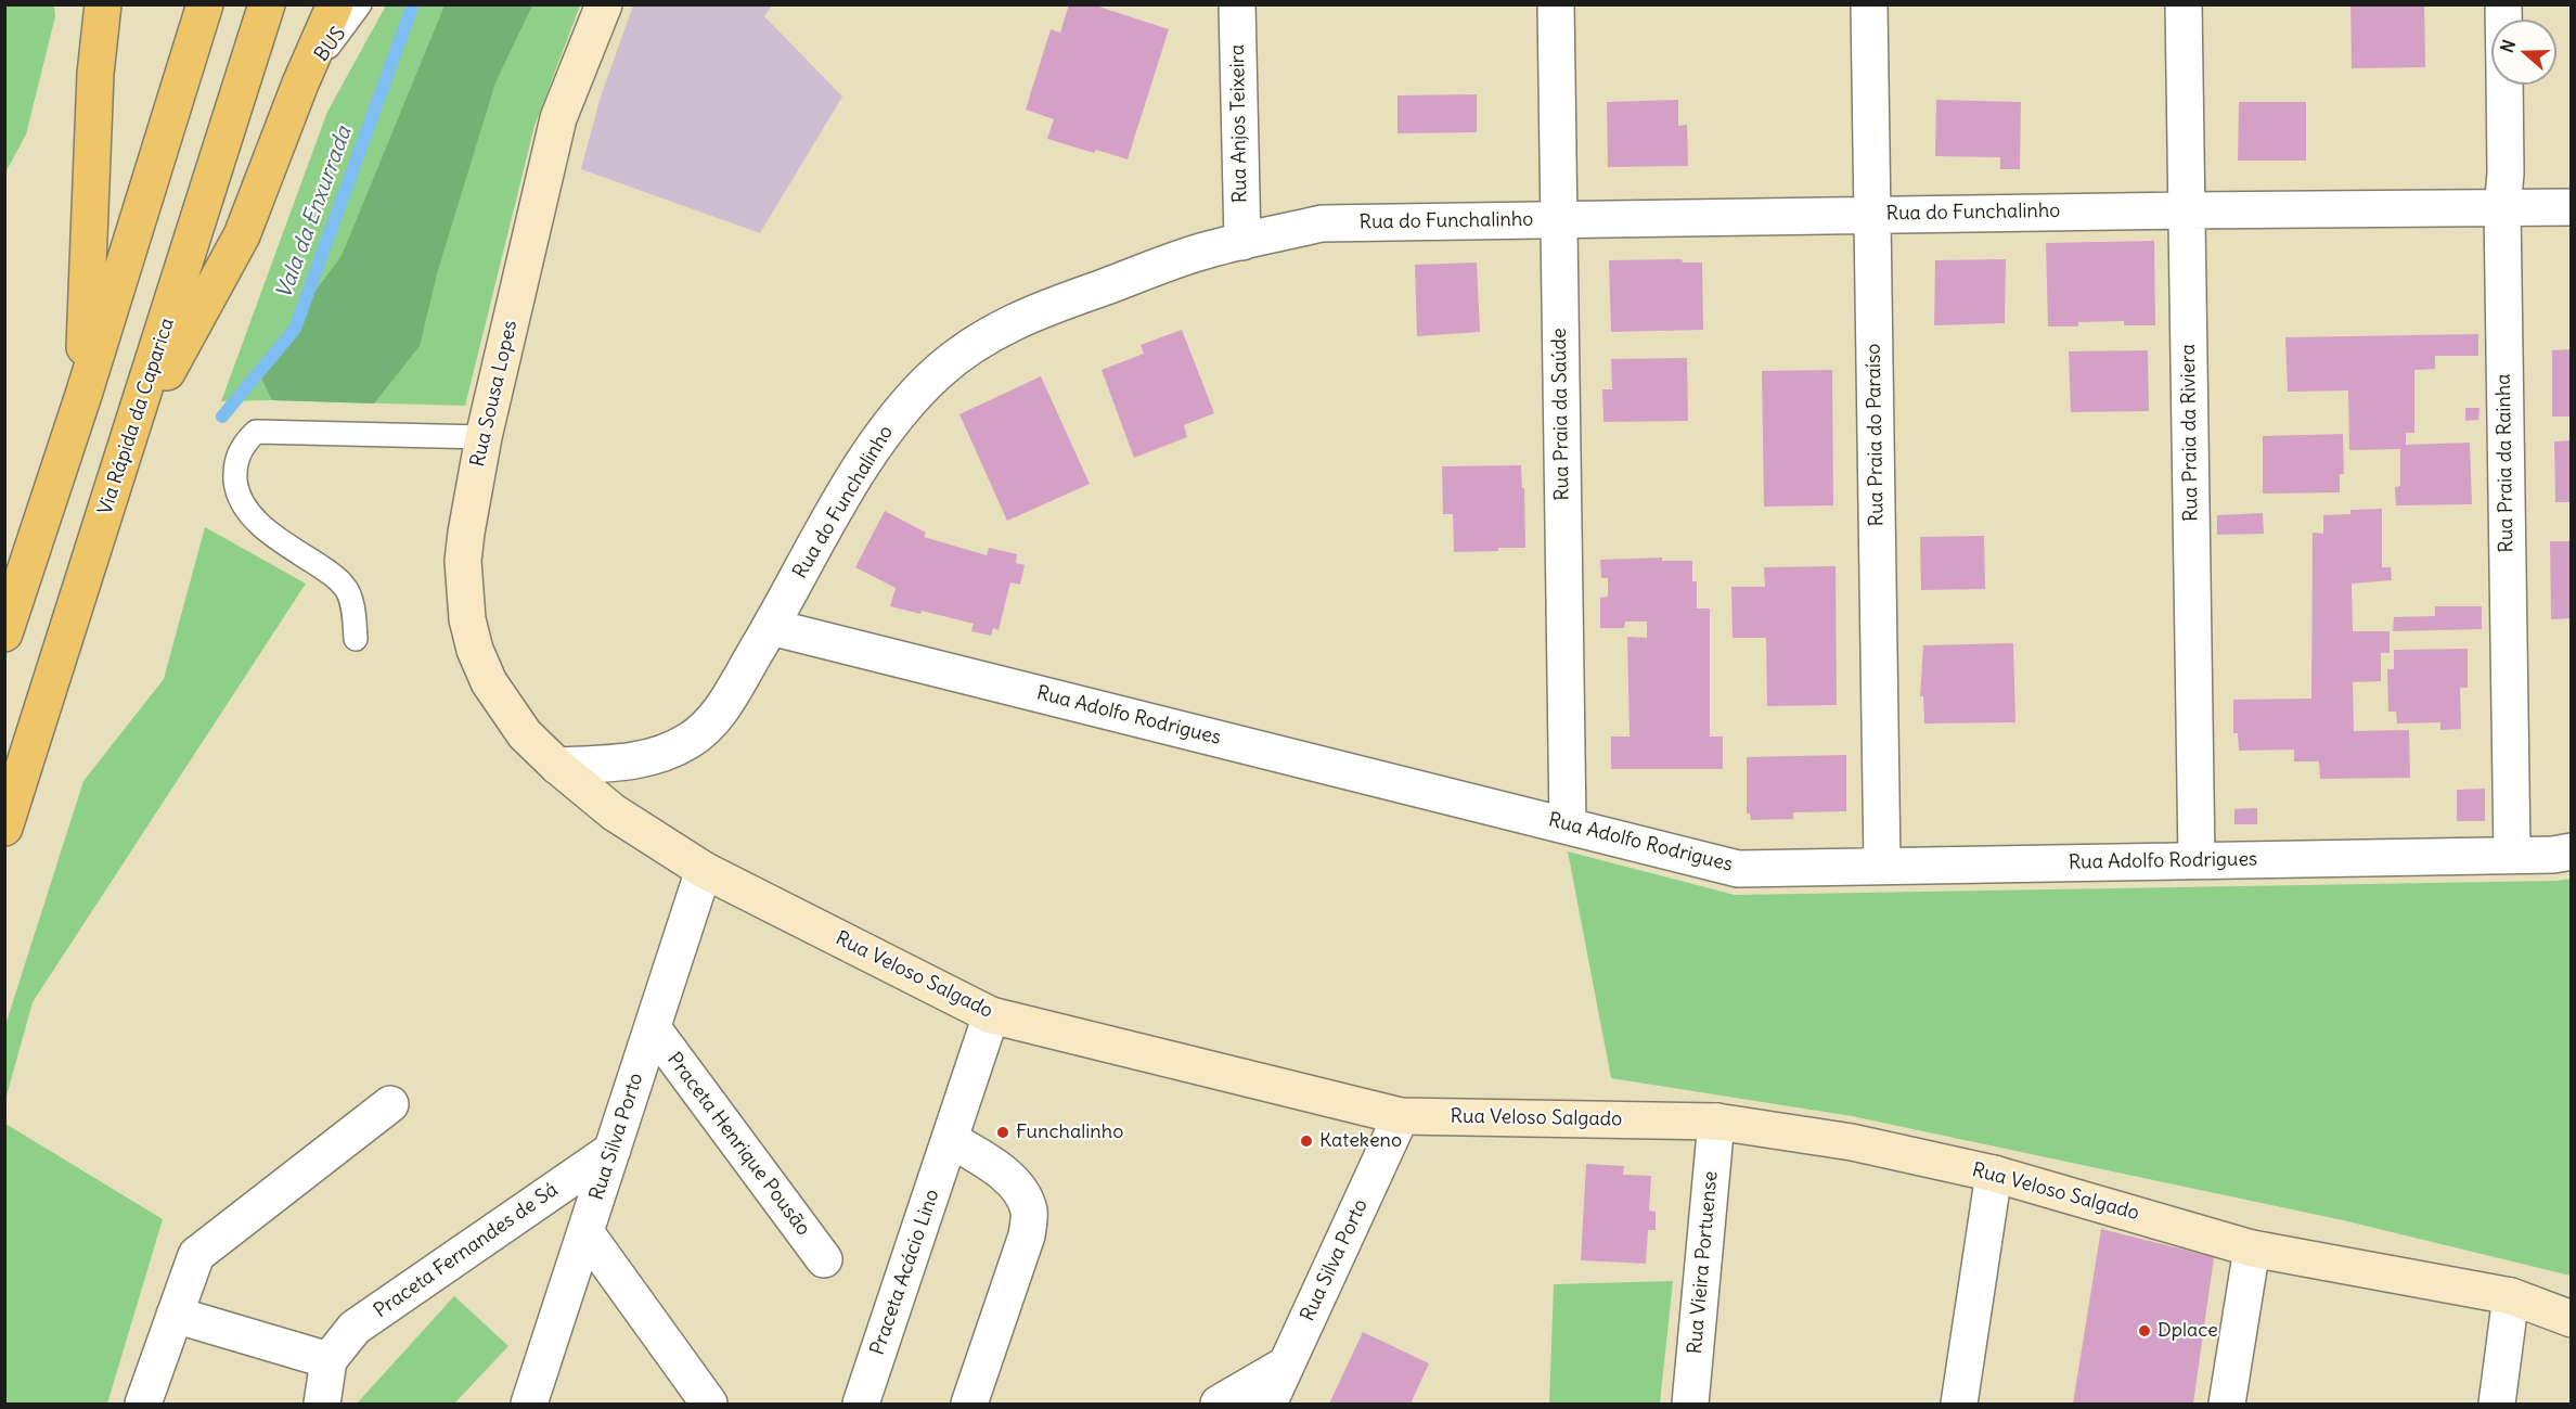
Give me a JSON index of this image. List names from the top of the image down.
{
  "streets": {
    "highway": ["Via Rápida da Caparica"],
    "street": [
      "Rua Anjos Teixeira",
      "Rua do Funchalinho",
      "Rua Sousa Lopes",
      "Rua Praia da Saúde",
      "Rua Praia da Riviera",
      "Rua Praia do Paraíso",
      "Rua Praia da Rainha",
      "Rua Adolfo Rodrigues",
      "Rua Veloso Salgado",
      "Rua Silva Porto",
      "Praceta Henrique Pousão",
      "Praceta Fernandes de Sá",
      "Rua Vieira Portuense",
      "Praceta Acácio Lino"
    ],
    "lane": ["BUS"]
  },
  "crossings": [
    ["Rua Anjos Teixeira", "Rua do Funchalinho"],
    ["Rua do Funchalinho", "Rua Sousa Lopes"],
    ["Rua do Funchalinho", "Rua Praia da Saúde"],
    ["Rua do Funchalinho", "Rua Praia da Riviera"],
    ["Rua do Funchalinho", "Rua Praia do Paraíso"],
    ["Rua do Funchalinho", "Rua Praia da Rainha"],
    ["Rua do Funchalinho", "Rua Adolfo Rodrigues"],
    ["Rua do Funchalinho", "Rua Veloso Salgado"],
    ["Rua Sousa Lopes", "Rua Veloso Salgado"],
    ["Rua Praia da Saúde", "Rua Adolfo Rodrigues"],
    ["Rua Praia da Riviera", "Rua Adolfo Rodrigues"],
    ["Rua Praia do Paraíso", "Rua Adolfo Rodrigues"],
    ["Rua Praia da Rainha", "Rua Adolfo Rodrigues"],
    ["Rua Veloso Salgado", "Rua Silva Porto"],
    ["Rua Veloso Salgado", "Rua Vieira Portuense"],
    ["Rua Veloso Salgado", "Praceta Acácio Lino"],
    ["Rua Silva Porto", "Praceta Henrique Pousão"],
    ["Rua Silva Porto", "Praceta Fernandes de Sá"]
  ],
  "water": ["Vala da Enxurrada"],
  "places": ["Funchalinho", "Katekeno", "Dplace"],
  "north": "left"
}
